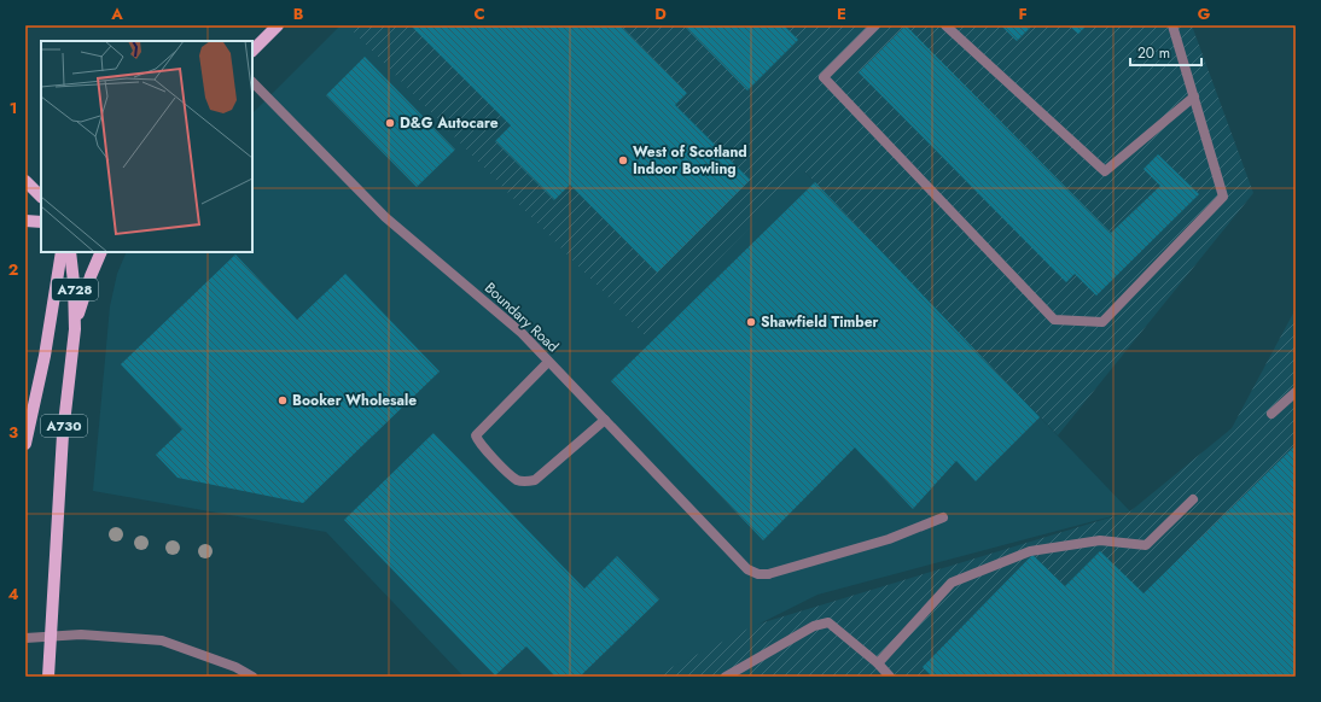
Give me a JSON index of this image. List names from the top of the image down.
{
  "streets": {
    "main road": ["A728", "A730"],
    "street": ["Boundary Road"]
  },
  "crossings": [
    ["A728", "A730"]
  ],
  "places": [
    "D&G Autocare",
    "West of Scotland Indoor Bowling",
    "Shawfield Timber",
    "Booker Wholesale"
  ],
  "scale_bar": "20 m",
  "grid": {
    "columns": [
      "A",
      "B",
      "C",
      "D",
      "E",
      "F",
      "G"
    ],
    "rows": [
      "1",
      "2",
      "3",
      "4"
    ]
  }
}
